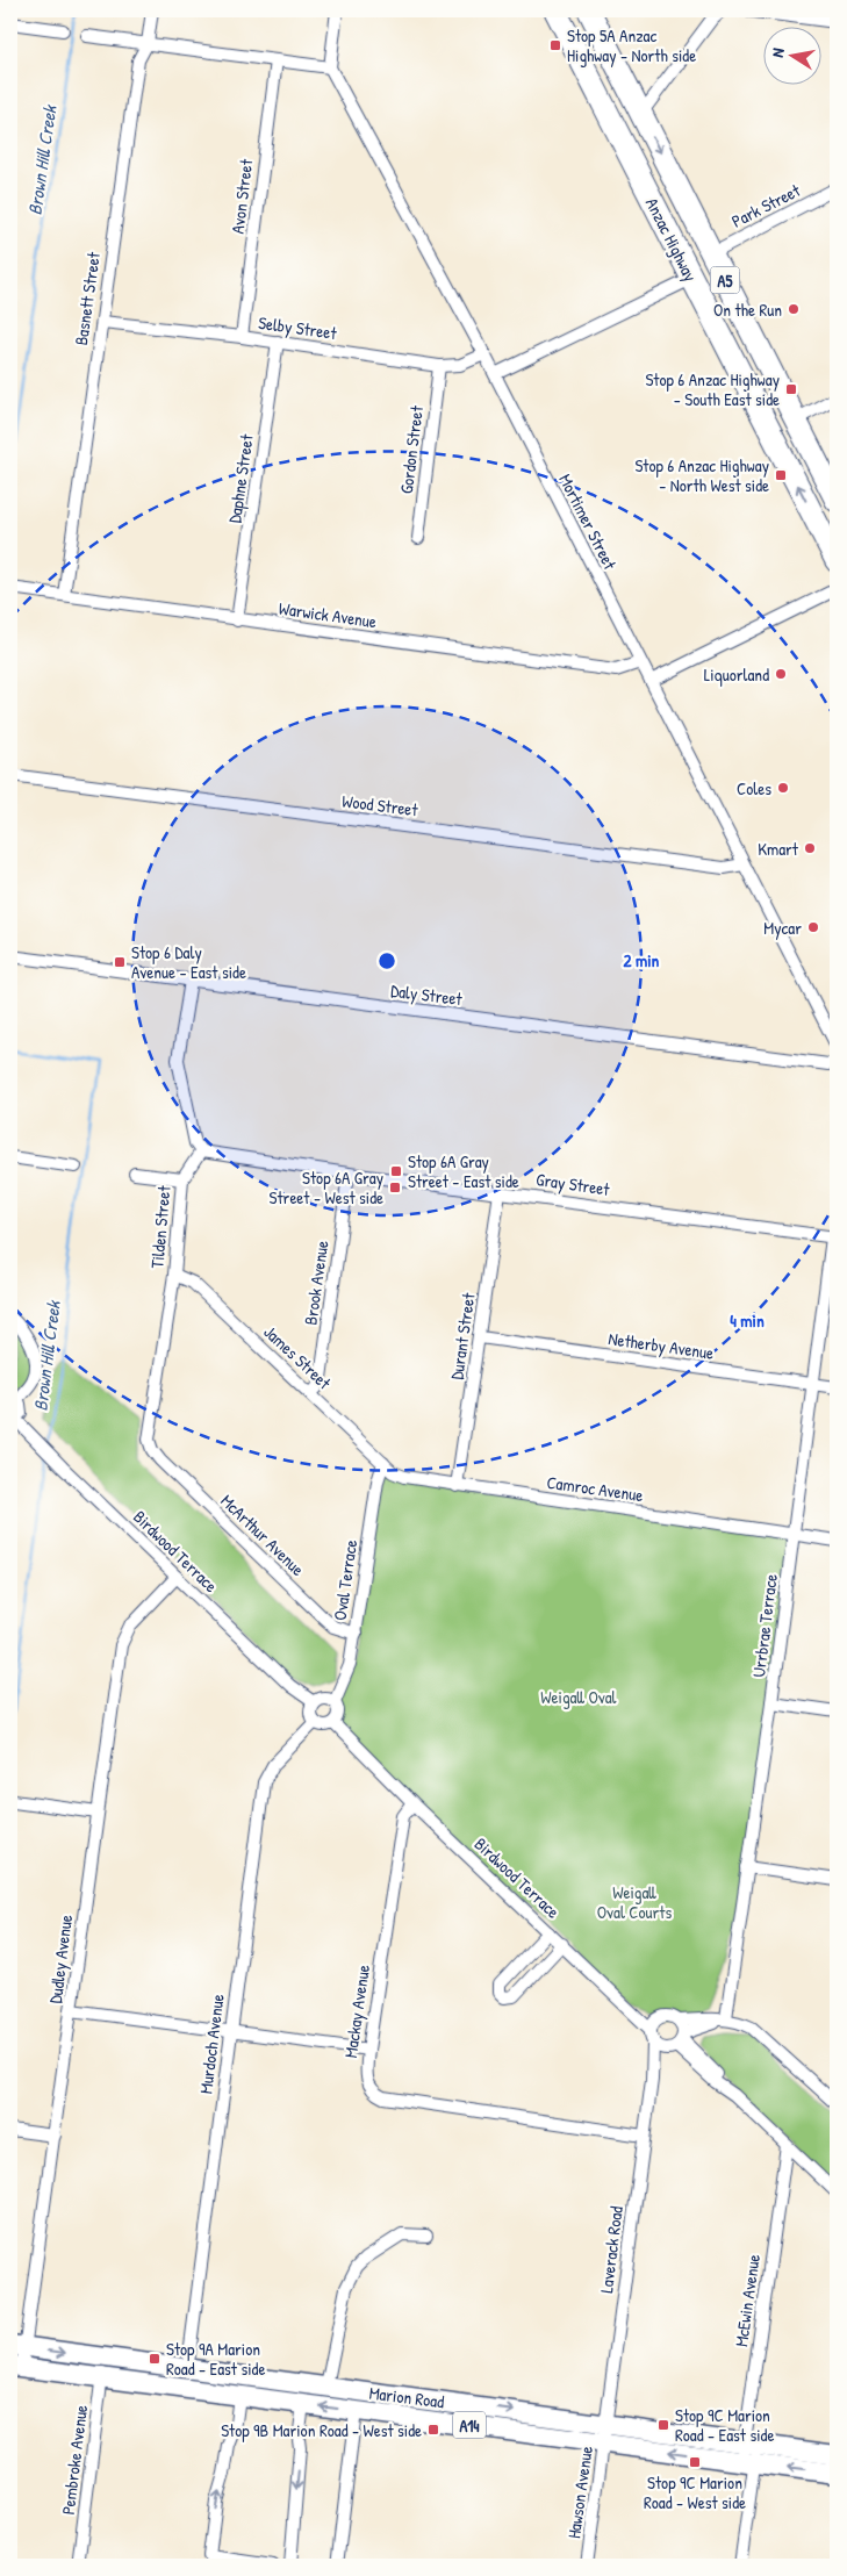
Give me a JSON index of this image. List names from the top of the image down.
{
  "streets": {
    "highway": ["Anzac Highway", "A5"],
    "main road": ["Marion Road", "A14"],
    "street": [
      "Avon Street",
      "Park Street",
      "Basnett Street",
      "Selby Street",
      "Gordon Street",
      "Daphne Street",
      "Mortimer Street",
      "Warwick Avenue",
      "Wood Street",
      "Daly Street",
      "Gray Street",
      "Tilden Street",
      "Brook Avenue",
      "Durant Street",
      "Netherby Avenue",
      "James Street",
      "Camroc Avenue",
      "McArthur Avenue",
      "Birdwood Terrace",
      "Oval Terrace",
      "Urrbrae Terrace",
      "Dudley Avenue",
      "Mackay Avenue",
      "Murdoch Avenue",
      "Laverack Road",
      "McEwin Avenue",
      "Pembroke Avenue",
      "Hawson Avenue"
    ]
  },
  "crossings": [
    ["Avon Street", "Selby Street"],
    ["Park Street", "Anzac Highway"],
    ["Basnett Street", "Selby Street"],
    ["Basnett Street", "Warwick Avenue"],
    ["Selby Street", "Gordon Street"],
    ["Selby Street", "Daphne Street"],
    ["Selby Street", "Mortimer Street"],
    ["Daphne Street", "Warwick Avenue"],
    ["Mortimer Street", "Warwick Avenue"],
    ["Mortimer Street", "Wood Street"],
    ["Gray Street", "Tilden Street"],
    ["Gray Street", "Brook Avenue"],
    ["Gray Street", "Durant Street"],
    ["Gray Street", "Urrbrae Terrace"],
    ["Tilden Street", "James Street"],
    ["Tilden Street", "McArthur Avenue"],
    ["Brook Avenue", "James Street"],
    ["Durant Street", "Netherby Avenue"],
    ["Durant Street", "Camroc Avenue"],
    ["Netherby Avenue", "Urrbrae Terrace"],
    ["James Street", "Camroc Avenue"],
    ["James Street", "Oval Terrace"],
    ["Camroc Avenue", "Urrbrae Terrace"],
    ["McArthur Avenue", "Oval Terrace"],
    ["Birdwood Terrace", "Oval Terrace"],
    ["Birdwood Terrace", "Dudley Avenue"],
    ["Birdwood Terrace", "Mackay Avenue"],
    ["Birdwood Terrace", "Murdoch Avenue"],
    ["Birdwood Terrace", "Laverack Road"],
    ["Oval Terrace", "Murdoch Avenue"],
    ["Dudley Avenue", "Marion Road"],
    ["Mackay Avenue", "Laverack Road"],
    ["Murdoch Avenue", "Marion Road"],
    ["Laverack Road", "Marion Road"],
    ["Laverack Road", "Hawson Avenue"],
    ["McEwin Avenue", "Marion Road"],
    ["Marion Road", "Pembroke Avenue"],
    ["Marion Road", "Hawson Avenue"]
  ],
  "water": ["Brown Hill Creek"],
  "parks": ["Weigall Oval", "Weigall Oval Courts"],
  "places": {
    "transit": [
      "Stop 5A Anzac Highway - North side",
      "Stop 6 Anzac Highway - South East side",
      "Stop 6 Anzac Highway - North West side",
      "Stop 6 Daly Avenue - East side",
      "Stop 6A Gray Street - East side",
      "Stop 6A Gray Street - West side",
      "Stop 9A Marion Road - East side",
      "Stop 9C Marion Road - East side",
      "Stop 9B Marion Road - West side",
      "Stop 9C Marion Road - West side"
    ],
    "other": [
      "On the Run",
      "Liquorland",
      "Coles",
      "Kmart",
      "Mycar"
    ]
  },
  "north": "left",
  "rings": ["2 min", "4 min"]
}
